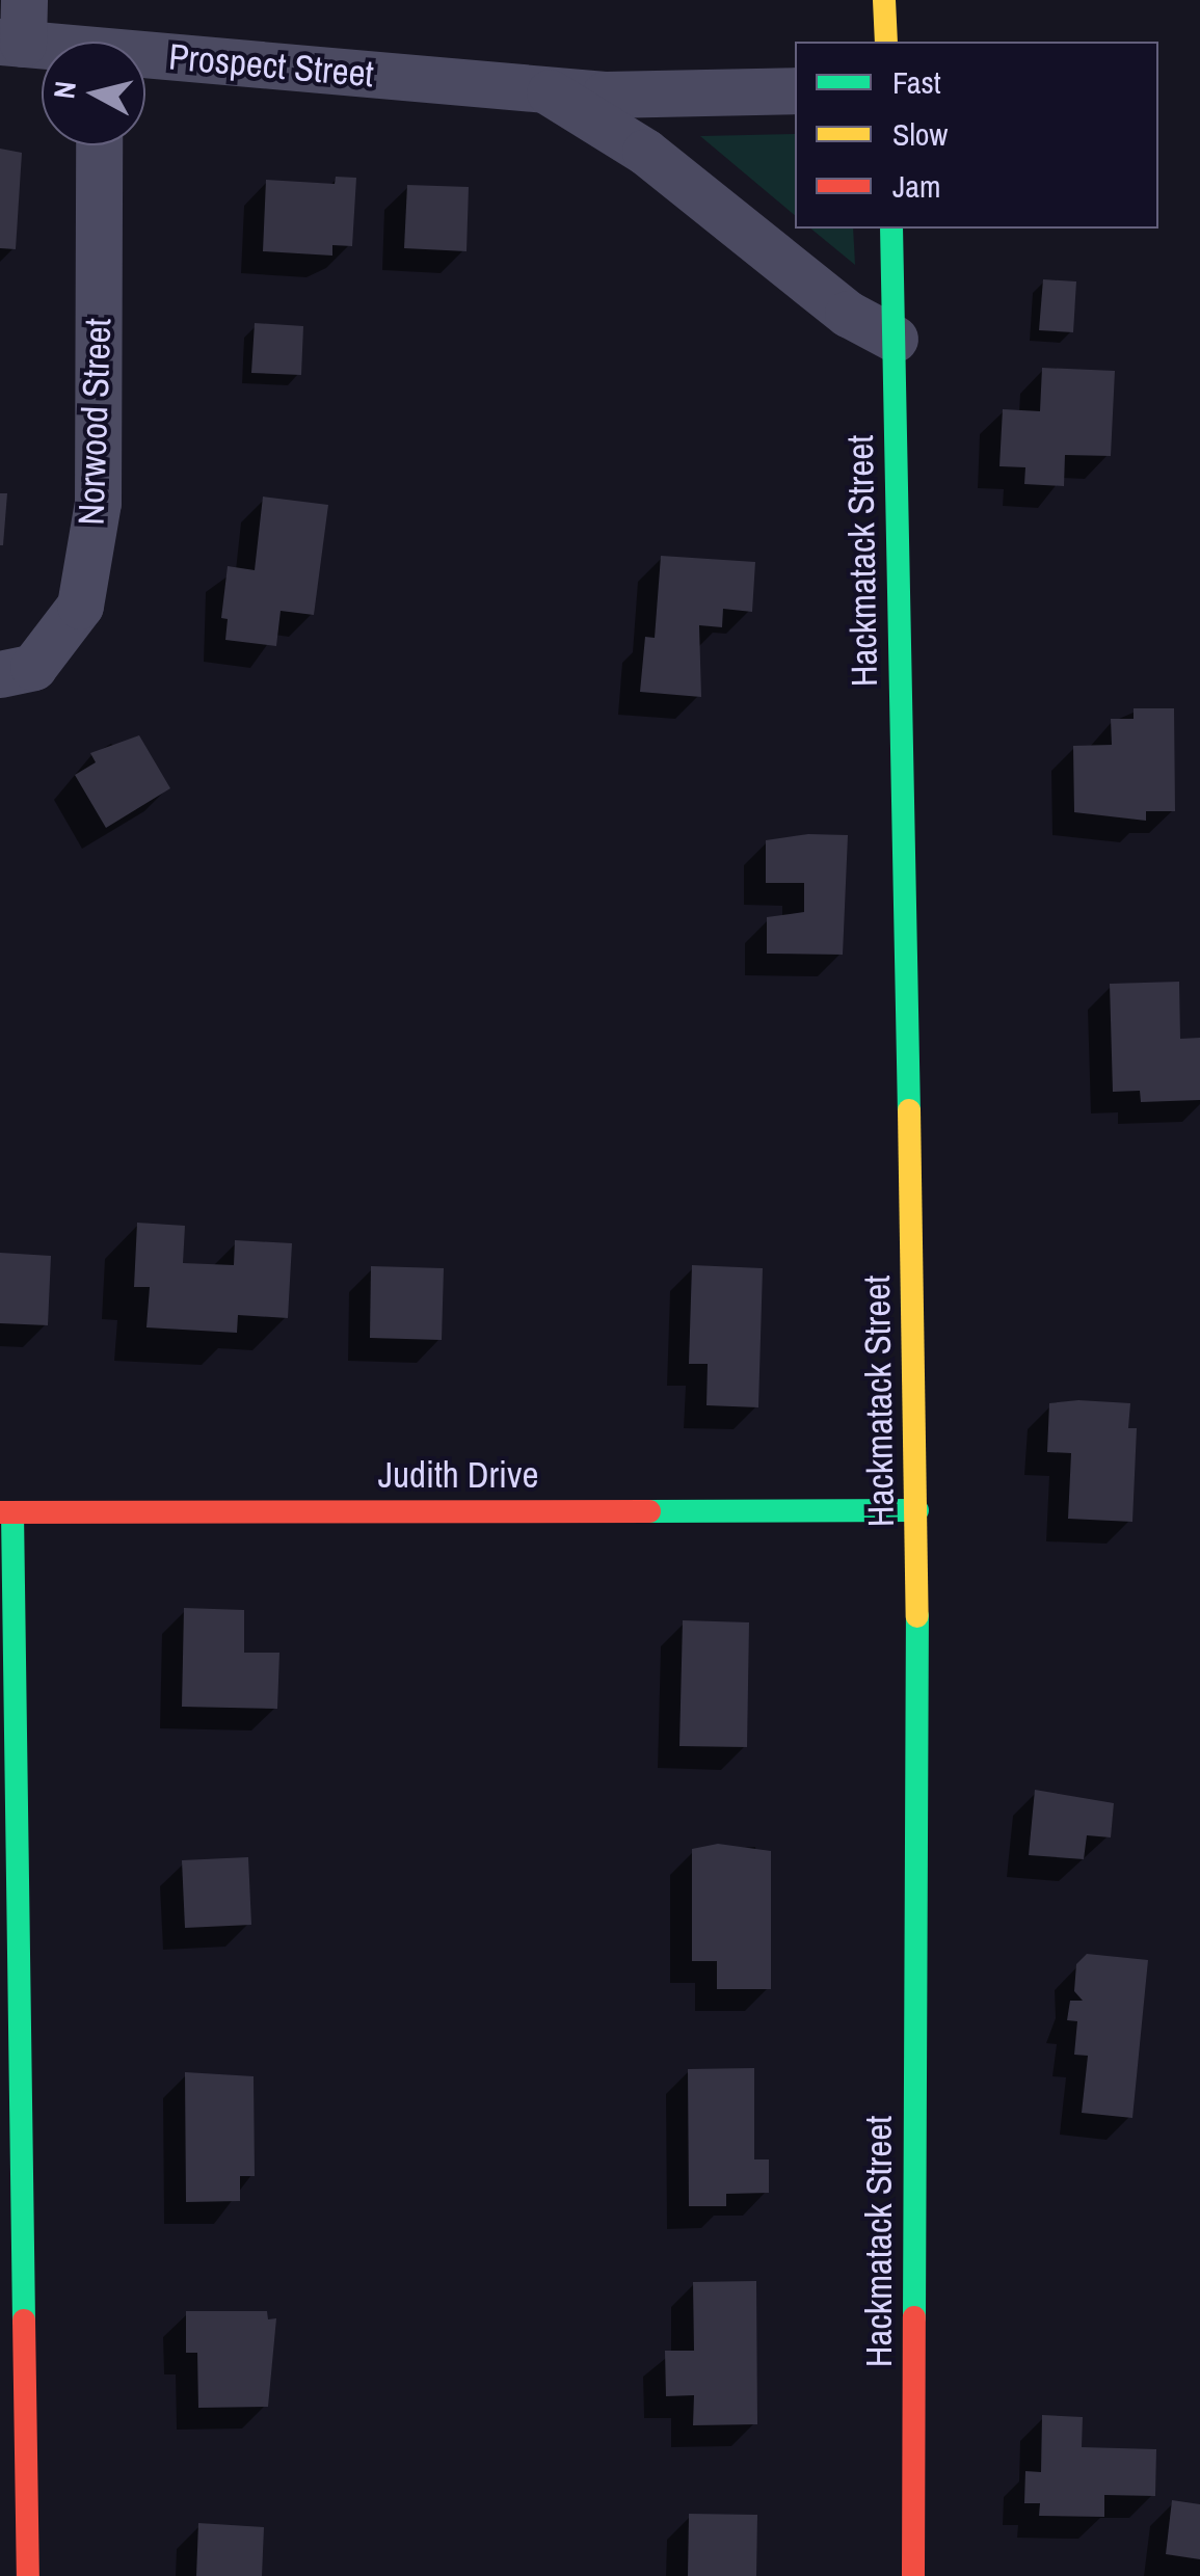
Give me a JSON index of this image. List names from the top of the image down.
{
  "streets": {
    "street": [
      "Prospect Street",
      "Norwood Street",
      "Hackmatack Street",
      "Judith Drive"
    ]
  },
  "crossings": [
    ["Prospect Street", "Hackmatack Street"],
    ["Hackmatack Street", "Judith Drive"]
  ],
  "legend": ["Fast", "Slow", "Jam"],
  "north": "left"
}
